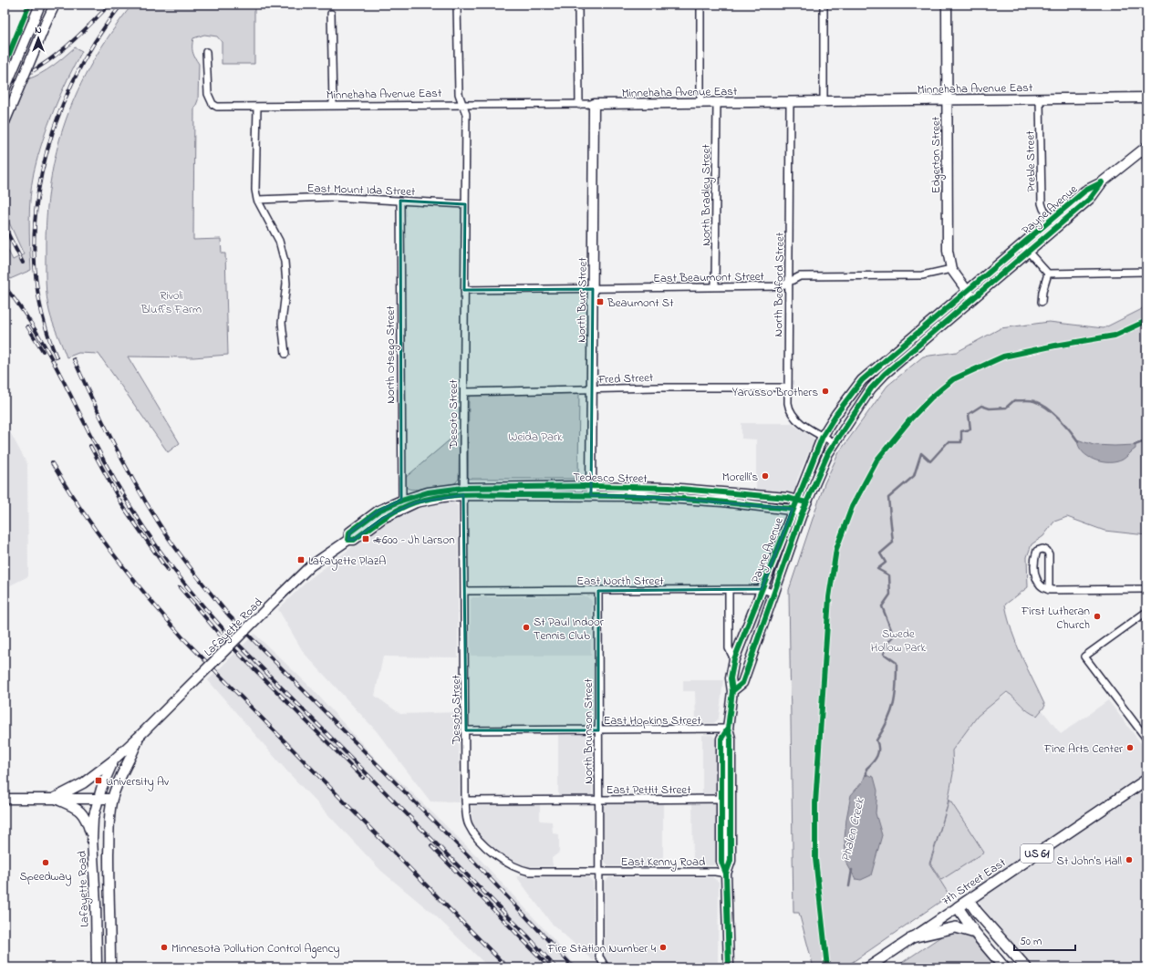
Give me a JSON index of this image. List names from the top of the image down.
{
  "streets": {
    "main road": ["US 61", "7th Street East"],
    "street": [
      "Minnehaha Avenue East",
      "Edgerton Street",
      "Preble Street",
      "East Mount Ida Street",
      "North Bradley Street",
      "Payne Avenue",
      "East Beaumont Street",
      "North Bedford Street",
      "North Burr Street",
      "North Otsego Street",
      "Fred Street",
      "Desoto Street",
      "Tedesco Street",
      "East North Street",
      "Lafayette Road",
      "East Hopkins Street",
      "North Brunson Street",
      "East Pettit Street",
      "East Kenny Road"
    ]
  },
  "crossings": [
    ["Minnehaha Avenue East", "Edgerton Street"],
    ["Minnehaha Avenue East", "Preble Street"],
    ["Minnehaha Avenue East", "North Bradley Street"],
    ["Minnehaha Avenue East", "North Bedford Street"],
    ["Minnehaha Avenue East", "North Burr Street"],
    ["Minnehaha Avenue East", "Desoto Street"],
    ["Edgerton Street", "Payne Avenue"],
    ["Edgerton Street", "East Beaumont Street"],
    ["Preble Street", "Payne Avenue"],
    ["East Mount Ida Street", "North Otsego Street"],
    ["East Mount Ida Street", "Desoto Street"],
    ["North Bradley Street", "East Beaumont Street"],
    ["Payne Avenue", "North Bedford Street"],
    ["Payne Avenue", "Tedesco Street"],
    ["Payne Avenue", "East North Street"],
    ["Payne Avenue", "East Hopkins Street"],
    ["Payne Avenue", "East Pettit Street"],
    ["Payne Avenue", "East Kenny Road"],
    ["East Beaumont Street", "North Bedford Street"],
    ["East Beaumont Street", "North Burr Street"],
    ["East Beaumont Street", "Desoto Street"],
    ["North Bedford Street", "Fred Street"],
    ["North Burr Street", "Fred Street"],
    ["North Burr Street", "Tedesco Street"],
    ["North Otsego Street", "Lafayette Road"],
    ["Fred Street", "Desoto Street"],
    ["Desoto Street", "Tedesco Street"],
    ["Desoto Street", "East North Street"],
    ["Desoto Street", "East Hopkins Street"],
    ["Desoto Street", "East Pettit Street"],
    ["Desoto Street", "East Kenny Road"],
    ["Tedesco Street", "Lafayette Road"],
    ["East North Street", "North Brunson Street"],
    ["East Hopkins Street", "North Brunson Street"],
    ["North Brunson Street", "East Pettit Street"],
    ["North Brunson Street", "East Kenny Road"]
  ],
  "water": ["Phalen Creek"],
  "parks": ["Rivoli Bluffs Farm", "Weida Park", "Swede Hollow Park"],
  "places": {
    "transit": [
      "Beaumont St",
      "#600 - Jh Larson",
      "Lafayette PlazA",
      "University Av"
    ],
    "other": [
      "Yarusso Brothers",
      "Morelli's",
      "First Lutheran Church",
      "St Paul Indoor Tennis Club",
      "Fine Arts Center",
      "St John's Hall",
      "Speedway",
      "Minnesota Pollution Control Agency",
      "Fire Station Number 4"
    ]
  },
  "scale_bar": "50 m",
  "north": "top"
}
